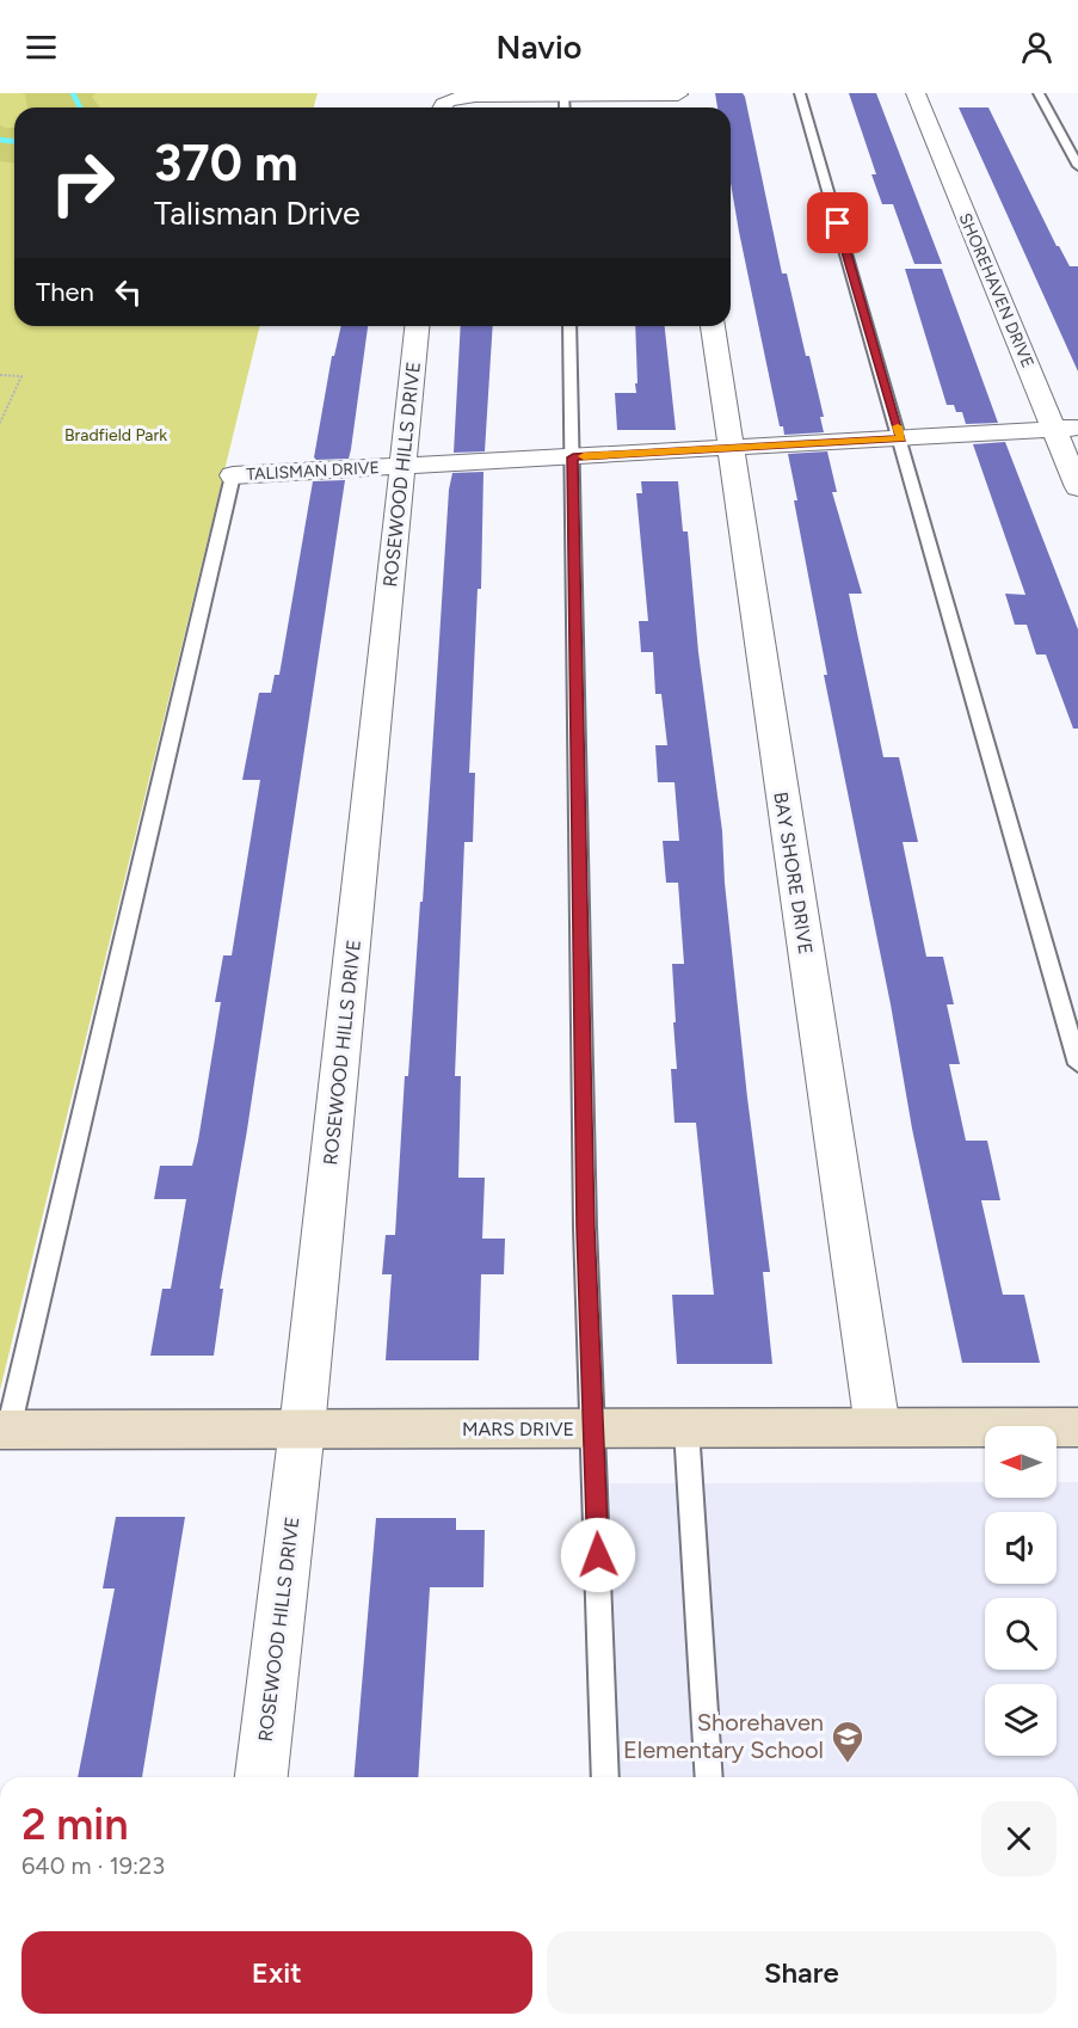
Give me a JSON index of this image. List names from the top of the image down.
{
  "streets": {
    "street": [
      "SHOREHAVEN DRIVE",
      "TALISMAN DRIVE",
      "ROSEWOOD HILLS DRIVE",
      "BAY SHORE DRIVE",
      "MARS DRIVE"
    ]
  },
  "crossings": [
    ["SHOREHAVEN DRIVE", "TALISMAN DRIVE"],
    ["TALISMAN DRIVE", "ROSEWOOD HILLS DRIVE"],
    ["TALISMAN DRIVE", "BAY SHORE DRIVE"],
    ["ROSEWOOD HILLS DRIVE", "MARS DRIVE"],
    ["BAY SHORE DRIVE", "MARS DRIVE"]
  ],
  "parks": ["Bradfield Park"],
  "places": {
    "school or university": ["Shorehaven Elementary School"]
  },
  "north": "left",
  "page": {
    "header": "Navio",
    "turn": ["370 m", "Talisman Drive"],
    "then": "Then",
    "heading": ["2 min", "640 m · 19:23"],
    "buttons": ["Exit", "Share"]
  }
}
